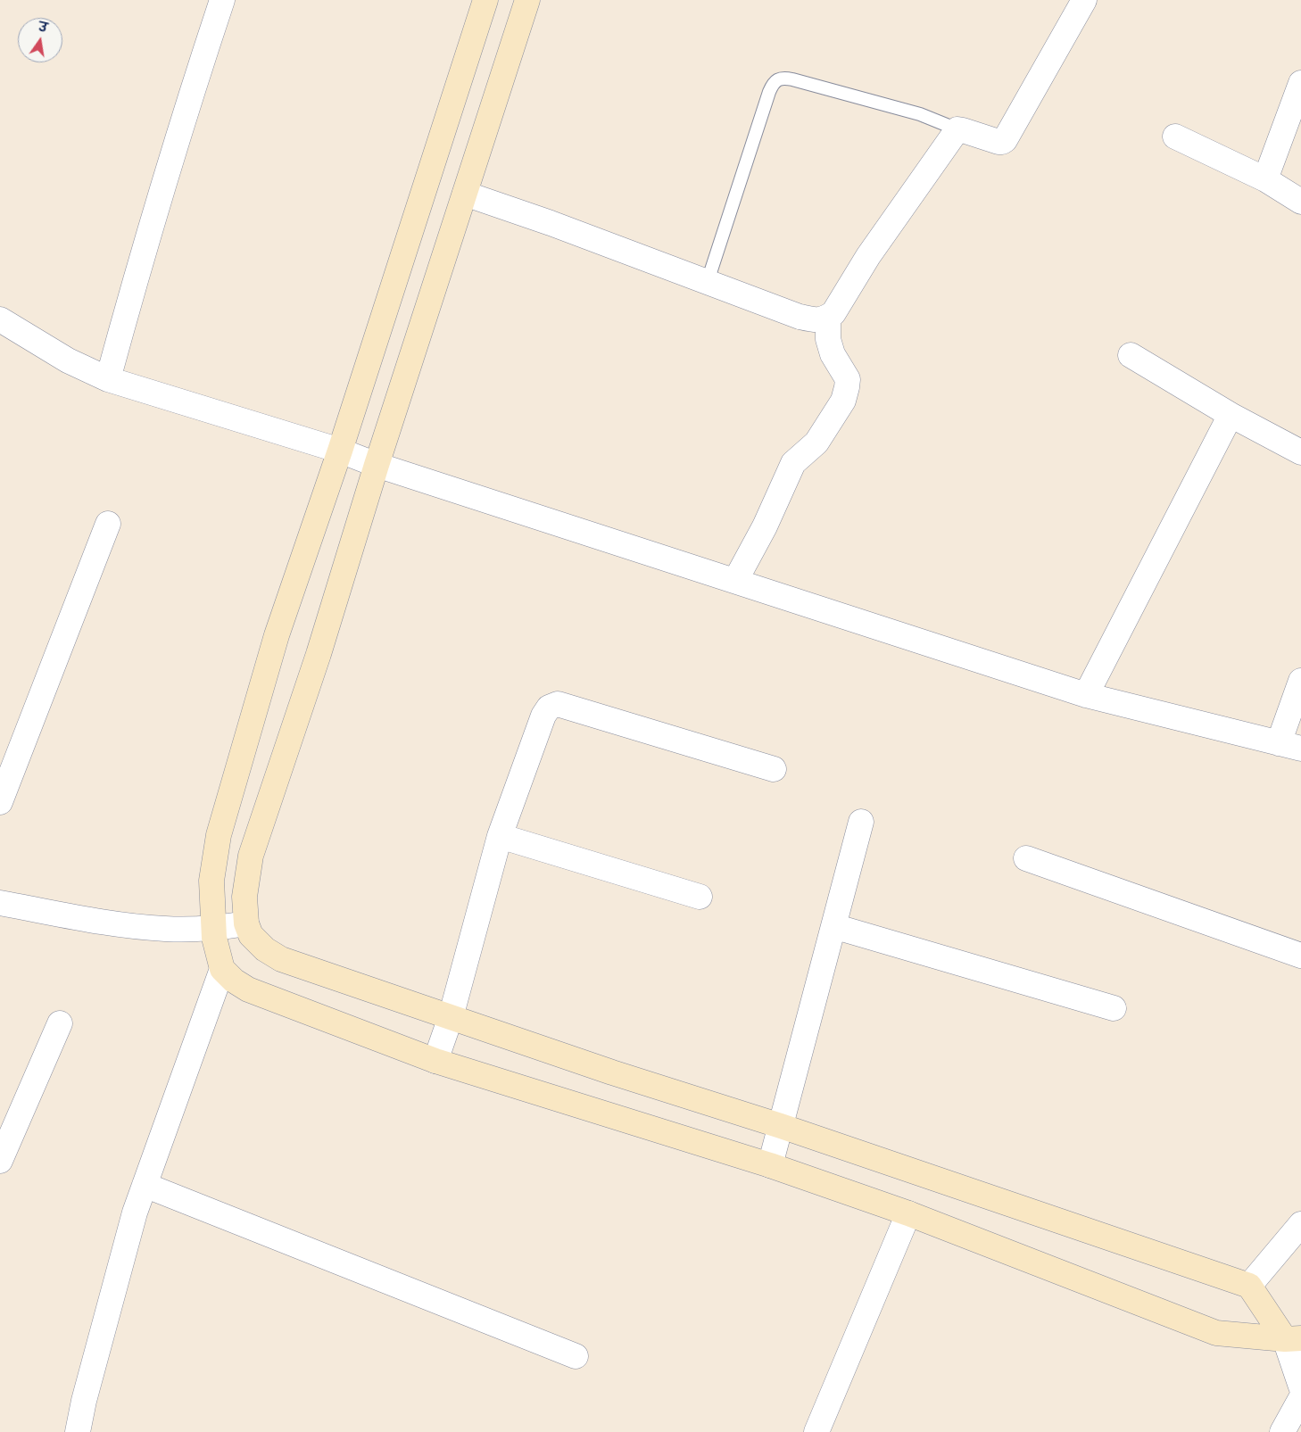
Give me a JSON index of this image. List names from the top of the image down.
{
  "north": "top"
}
